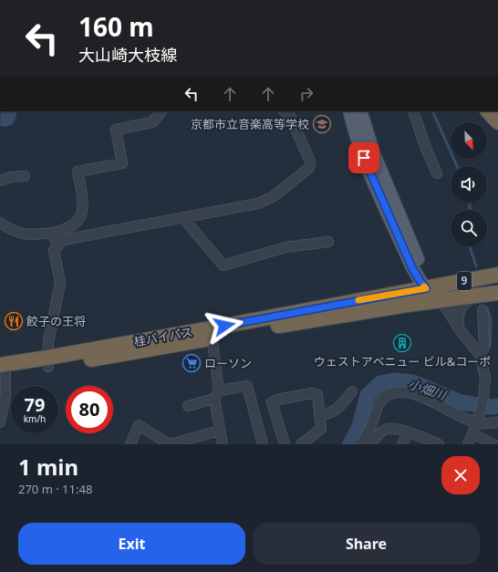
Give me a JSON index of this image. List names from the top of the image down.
{
  "streets": {
    "highway": ["9", "桂バイパス"]
  },
  "water": ["小畑川"],
  "places": {
    "school or university": ["京都市立音楽高等学校"],
    "restaurant": ["餃子の王将"],
    "building": ["ウェストアベニュー ビル&コーポ"],
    "supermarket": ["ローソン"]
  },
  "north": "bottom right",
  "page": {
    "turn": ["160 m", "大山崎大枝線"],
    "speed": "79 km/h",
    "limit": "80",
    "heading": ["1 min", "270 m · 11:48"],
    "buttons": ["Exit", "Share"]
  }
}
